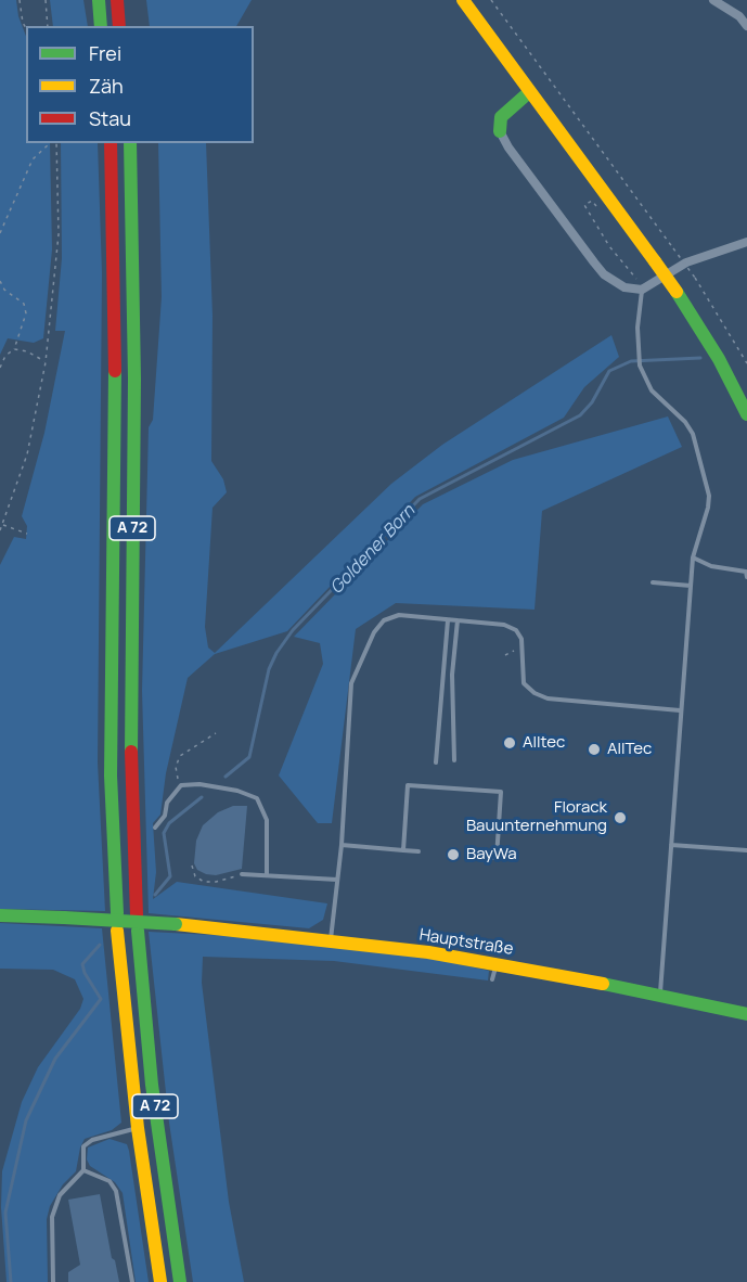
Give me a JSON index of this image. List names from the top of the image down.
{
  "streets": {
    "main road": ["A 72", "Hauptstraße"]
  },
  "water": ["Goldener Born"],
  "places": [
    "Alltec",
    "AllTec",
    "Florack Bauunternehmung",
    "BayWa"
  ],
  "legend": ["Frei", "Zäh", "Stau"]
}
